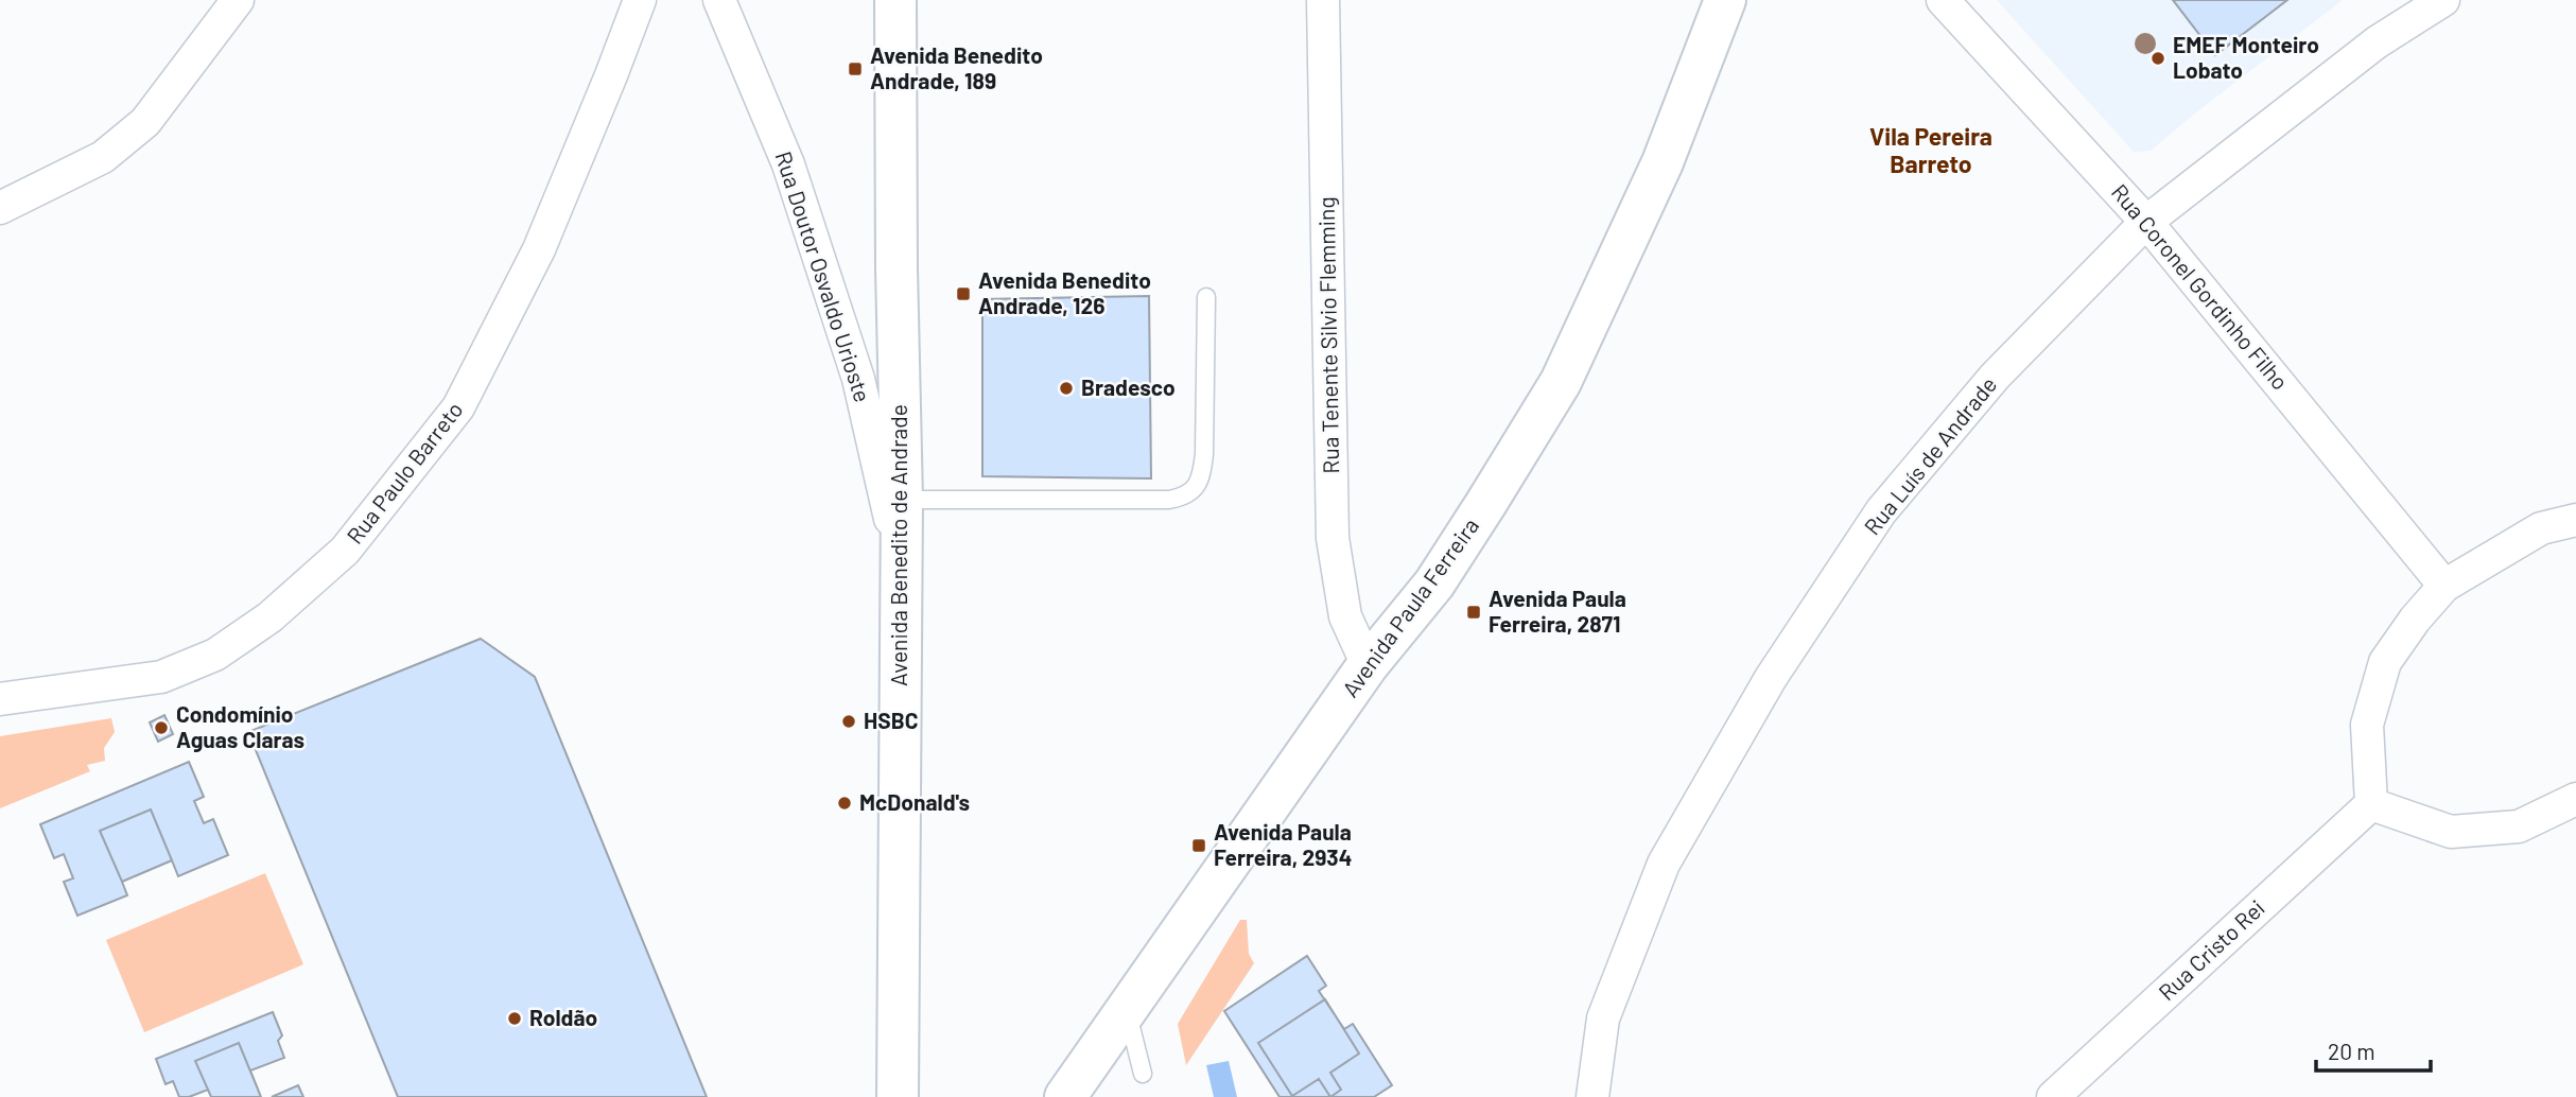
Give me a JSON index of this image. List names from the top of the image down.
{
  "streets": {
    "main road": ["Avenida Benedito de Andrade", "Avenida Paula Ferreira"],
    "street": [
      "Rua Doutor Osvaldo Urioste",
      "Rua Coronel Gordinho Filho",
      "Rua Tenente Silvio Flemming",
      "Rua Luís de Andrade",
      "Rua Paulo Barreto",
      "Rua Cristo Rei"
    ]
  },
  "crossings": [
    ["Rua Doutor Osvaldo Urioste", "Avenida Benedito de Andrade"],
    ["Rua Coronel Gordinho Filho", "Rua Luís de Andrade"],
    ["Rua Tenente Silvio Flemming", "Avenida Paula Ferreira"]
  ],
  "districts": ["Vila Pereira Barreto"],
  "places": {
    "other": [
      "EMEF Monteiro Lobato",
      "Bradesco",
      "HSBC",
      "Condomínio Aguas Claras",
      "McDonald's",
      "Roldão"
    ],
    "transit": [
      "Avenida Benedito Andrade, 189",
      "Avenida Benedito Andrade, 126",
      "Avenida Paula Ferreira, 2871",
      "Avenida Paula Ferreira, 2934"
    ]
  },
  "scale_bar": "20 m"
}
